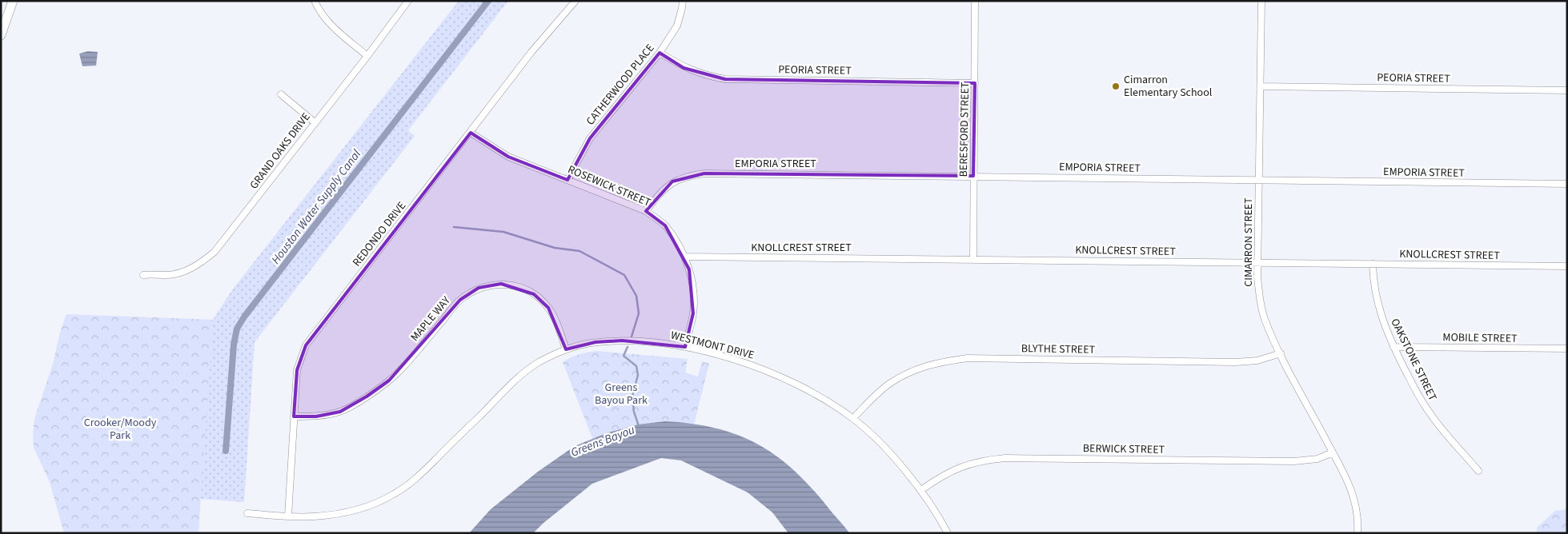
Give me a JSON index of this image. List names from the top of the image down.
{
  "streets": {
    "street": [
      "PEORIA STREET",
      "CATHERWOOD PLACE",
      "BERESFORD STREET",
      "GRAND OAKS DRIVE",
      "EMPORIA STREET",
      "ROSEWICK STREET",
      "REDONDO DRIVE",
      "CIMARRON STREET",
      "KNOLLCREST STREET",
      "MAPLE WAY",
      "MOBILE STREET",
      "WESTMONT DRIVE",
      "BLYTHE STREET",
      "OAKSTONE STREET",
      "BERWICK STREET"
    ]
  },
  "crossings": [
    ["PEORIA STREET", "CATHERWOOD PLACE"],
    ["PEORIA STREET", "BERESFORD STREET"],
    ["PEORIA STREET", "CIMARRON STREET"],
    ["CATHERWOOD PLACE", "ROSEWICK STREET"],
    ["BERESFORD STREET", "EMPORIA STREET"],
    ["BERESFORD STREET", "KNOLLCREST STREET"],
    ["EMPORIA STREET", "ROSEWICK STREET"],
    ["EMPORIA STREET", "CIMARRON STREET"],
    ["ROSEWICK STREET", "REDONDO DRIVE"],
    ["ROSEWICK STREET", "KNOLLCREST STREET"],
    ["ROSEWICK STREET", "WESTMONT DRIVE"],
    ["REDONDO DRIVE", "MAPLE WAY"],
    ["REDONDO DRIVE", "WESTMONT DRIVE"],
    ["CIMARRON STREET", "KNOLLCREST STREET"],
    ["CIMARRON STREET", "BLYTHE STREET"],
    ["CIMARRON STREET", "BERWICK STREET"],
    ["KNOLLCREST STREET", "OAKSTONE STREET"],
    ["MAPLE WAY", "WESTMONT DRIVE"],
    ["MOBILE STREET", "OAKSTONE STREET"],
    ["WESTMONT DRIVE", "BLYTHE STREET"],
    ["WESTMONT DRIVE", "BERWICK STREET"]
  ],
  "water": ["Houston Water Supply Canal", "Greens Bayou"],
  "parks": ["Greens Bayou Park", "Crooker/Moody Park"],
  "places": ["Cimarron Elementary School"]
}
